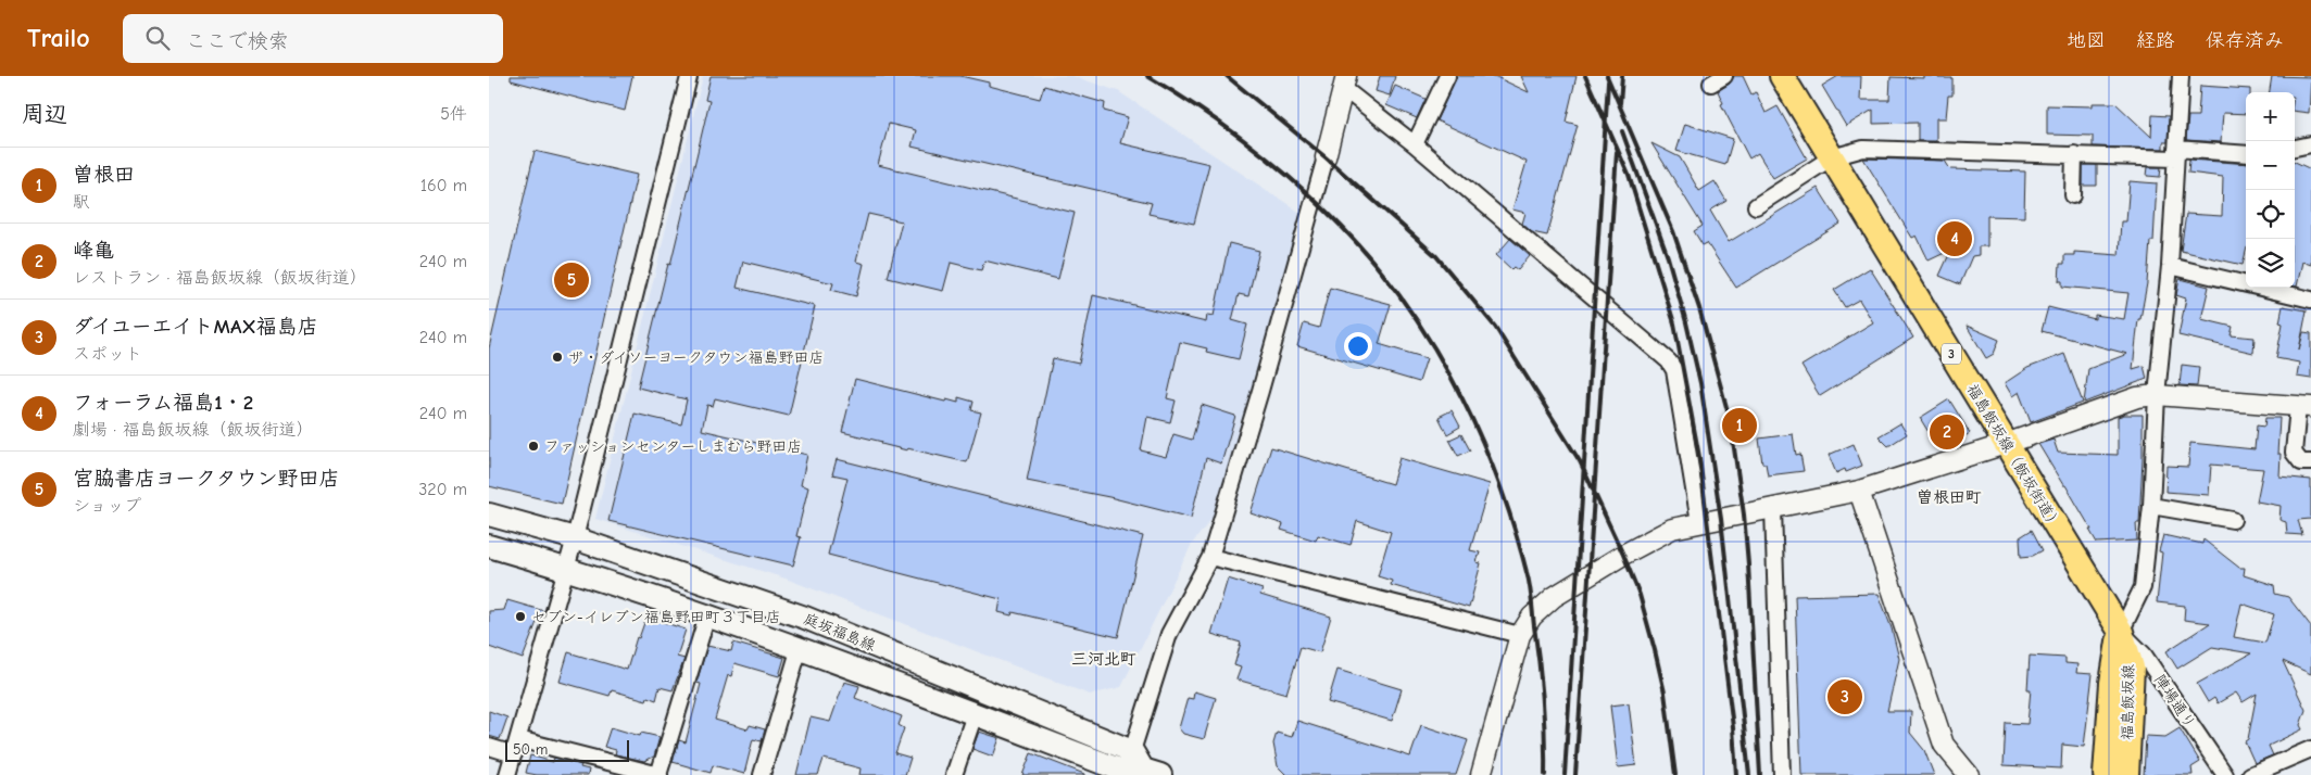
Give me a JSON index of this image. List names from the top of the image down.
{
  "streets": {
    "main road": [
      "3",
      "福島飯坂線（飯坂街道）",
      "庭坂福島線",
      "福島飯坂線"
    ],
    "street": ["陣場通り"]
  },
  "crossings": [
    ["福島飯坂線（飯坂街道）", "陣場通り"],
    ["福島飯坂線（飯坂街道）", "福島飯坂線"],
    ["陣場通り", "福島飯坂線"]
  ],
  "districts": ["曽根田町", "三河北町"],
  "places": ["ザ・ダイソーヨークタウン福島野田店", "ファッションセンターしまむら野田店", "セブン-イレブン福島野田町３丁目店"],
  "scale_bar": "50 m",
  "page": {
    "header": "Trailo",
    "search": "ここで検索",
    "nav": ["地図", "経路", "保存済み"],
    "heading": ["周辺", "5件"],
    "map_buttons": ["+", "−"],
    "list": [
      {
        "mark": "1",
        "name": "曽根田",
        "note": "駅",
        "value": "160 m"
      },
      {
        "mark": "2",
        "name": "峰亀",
        "note": "レストラン · 福島飯坂線（飯坂街道）",
        "value": "240 m"
      },
      {
        "mark": "3",
        "name": "ダイユーエイトMAX福島店",
        "note": "スポット",
        "value": "240 m"
      },
      {
        "mark": "4",
        "name": "フォーラム福島1・2",
        "note": "劇場 · 福島飯坂線（飯坂街道）",
        "value": "240 m"
      },
      {
        "mark": "5",
        "name": "宮脇書店ヨークタウン野田店",
        "note": "ショップ",
        "value": "320 m"
      }
    ],
    "pins": [
      "4",
      "5",
      "1",
      "2",
      "3"
    ],
    "scale": "50 m"
  }
}
